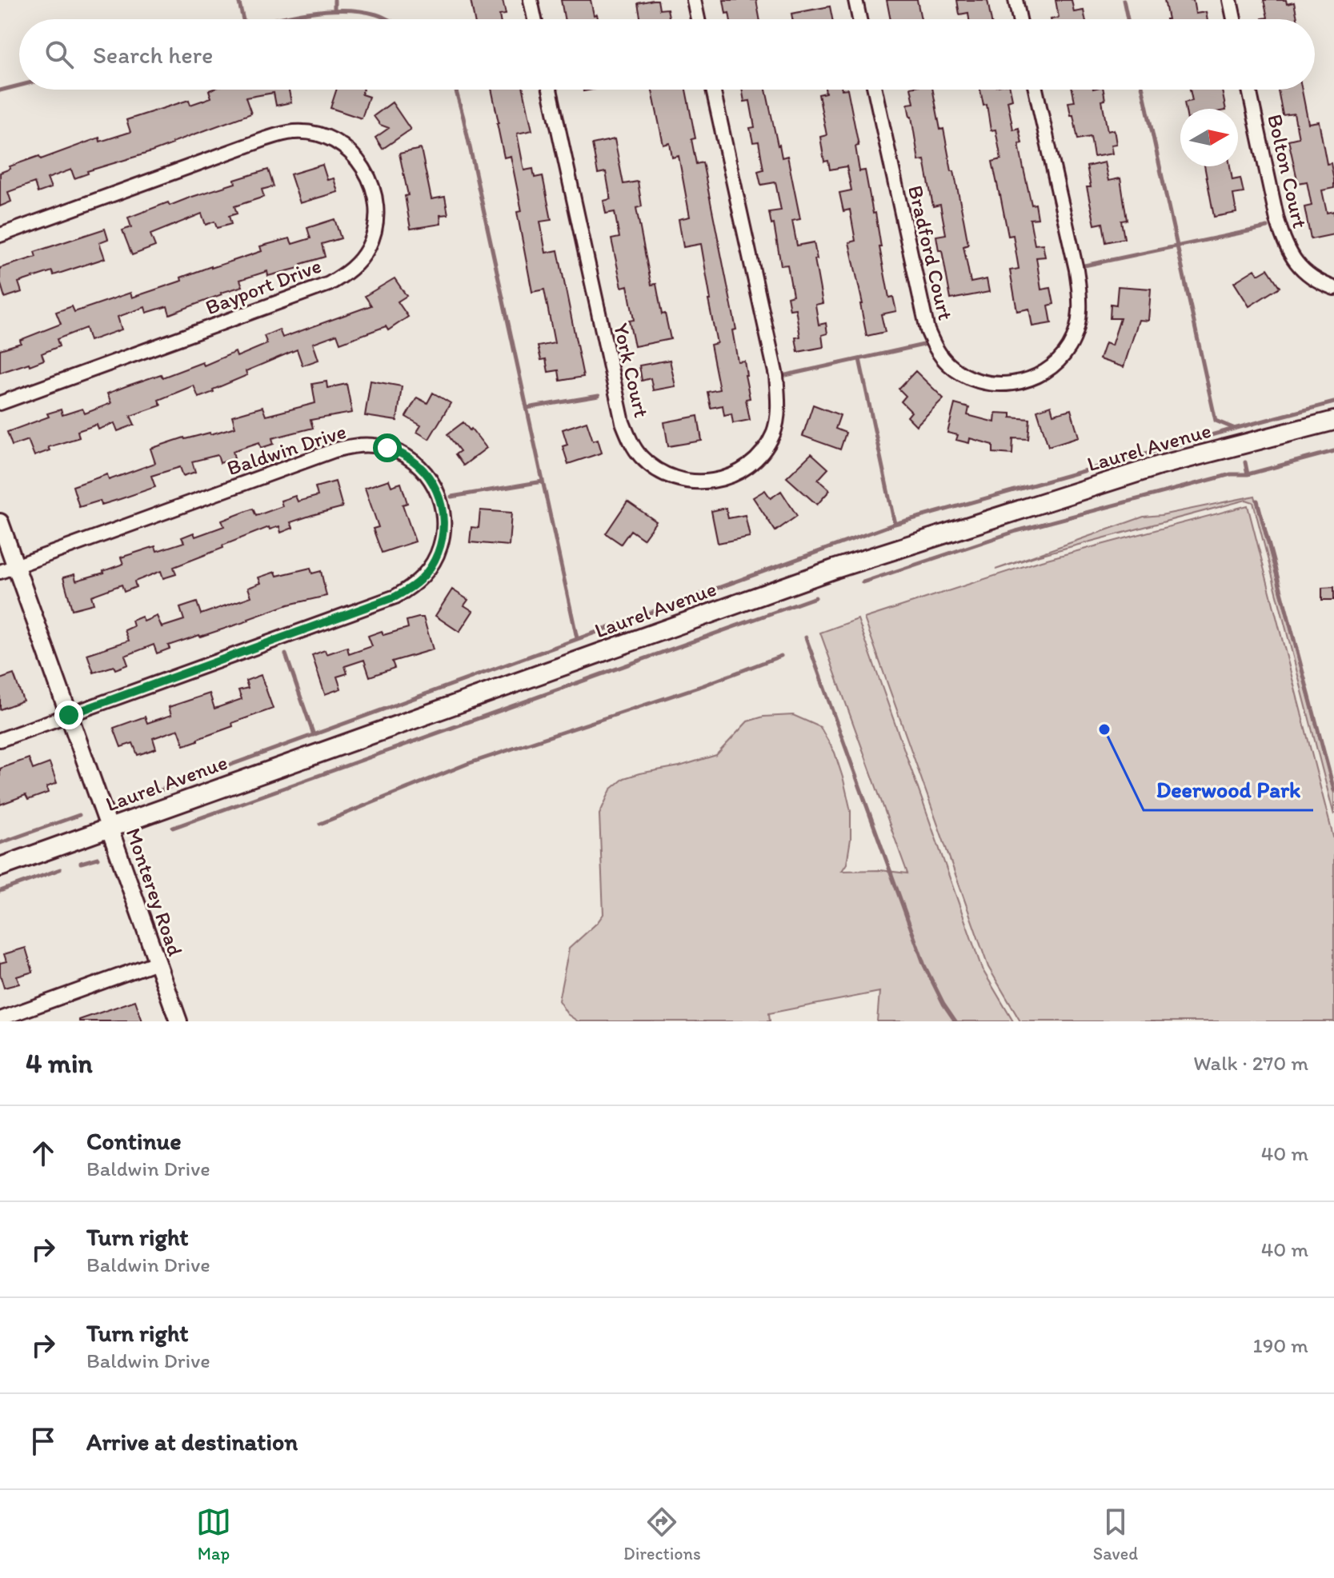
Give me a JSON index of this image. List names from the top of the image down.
{
  "streets": {
    "main road": ["Laurel Avenue"],
    "street": [
      "Bolton Court",
      "Bradford Court",
      "Bayport Drive",
      "York Court",
      "Baldwin Drive",
      "Monterey Road"
    ]
  },
  "crossings": [
    ["Laurel Avenue", "Monterey Road"],
    ["Baldwin Drive", "Monterey Road"]
  ],
  "places": ["Deerwood Park"],
  "north": "right",
  "page": {
    "search": "Search here",
    "heading": ["4 min", "Walk · 270 m"],
    "list": [
      ["Continue", "Baldwin Drive", "40 m"],
      ["Turn right", "Baldwin Drive", "40 m"],
      ["Turn right", "Baldwin Drive", "190 m"],
      "Arrive at destination"
    ],
    "nav": ["Map", "Directions", "Saved"]
  }
}
